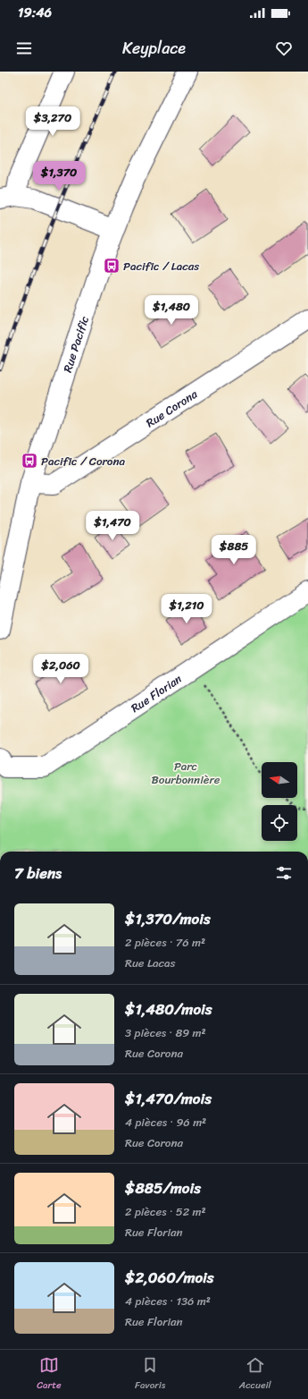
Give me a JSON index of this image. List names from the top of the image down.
{
  "streets": {
    "street": ["Rue Pacific", "Rue Corona", "Rue Florian"]
  },
  "crossings": [
    ["Rue Pacific", "Rue Corona"]
  ],
  "parks": ["Parc Bourbonnière"],
  "places": {
    "bus stop": ["Pacific / Lacas", "Pacific / Corona"]
  },
  "north": "left",
  "page": {
    "status": "19:46",
    "header": "Keyplace",
    "price": [
      "$3,270",
      "$1,370",
      "$1,480",
      "$1,470",
      "$885",
      "$1,210",
      "$2,060"
    ],
    "heading": "7 biens",
    "list": [
      {
        "name": "$1,370/mois",
        "note": "2 pièces · 76 m² · Rue Lacas"
      },
      {
        "name": "$1,480/mois",
        "note": "3 pièces · 89 m² · Rue Corona"
      },
      {
        "name": "$1,470/mois",
        "note": "4 pièces · 96 m² · Rue Corona"
      },
      {
        "name": "$885/mois",
        "note": "2 pièces · 52 m² · Rue Florian"
      },
      {
        "name": "$2,060/mois",
        "note": "4 pièces · 136 m² · Rue Florian"
      }
    ],
    "tabs": ["Carte", "Favoris", "Accueil"]
  }
}
